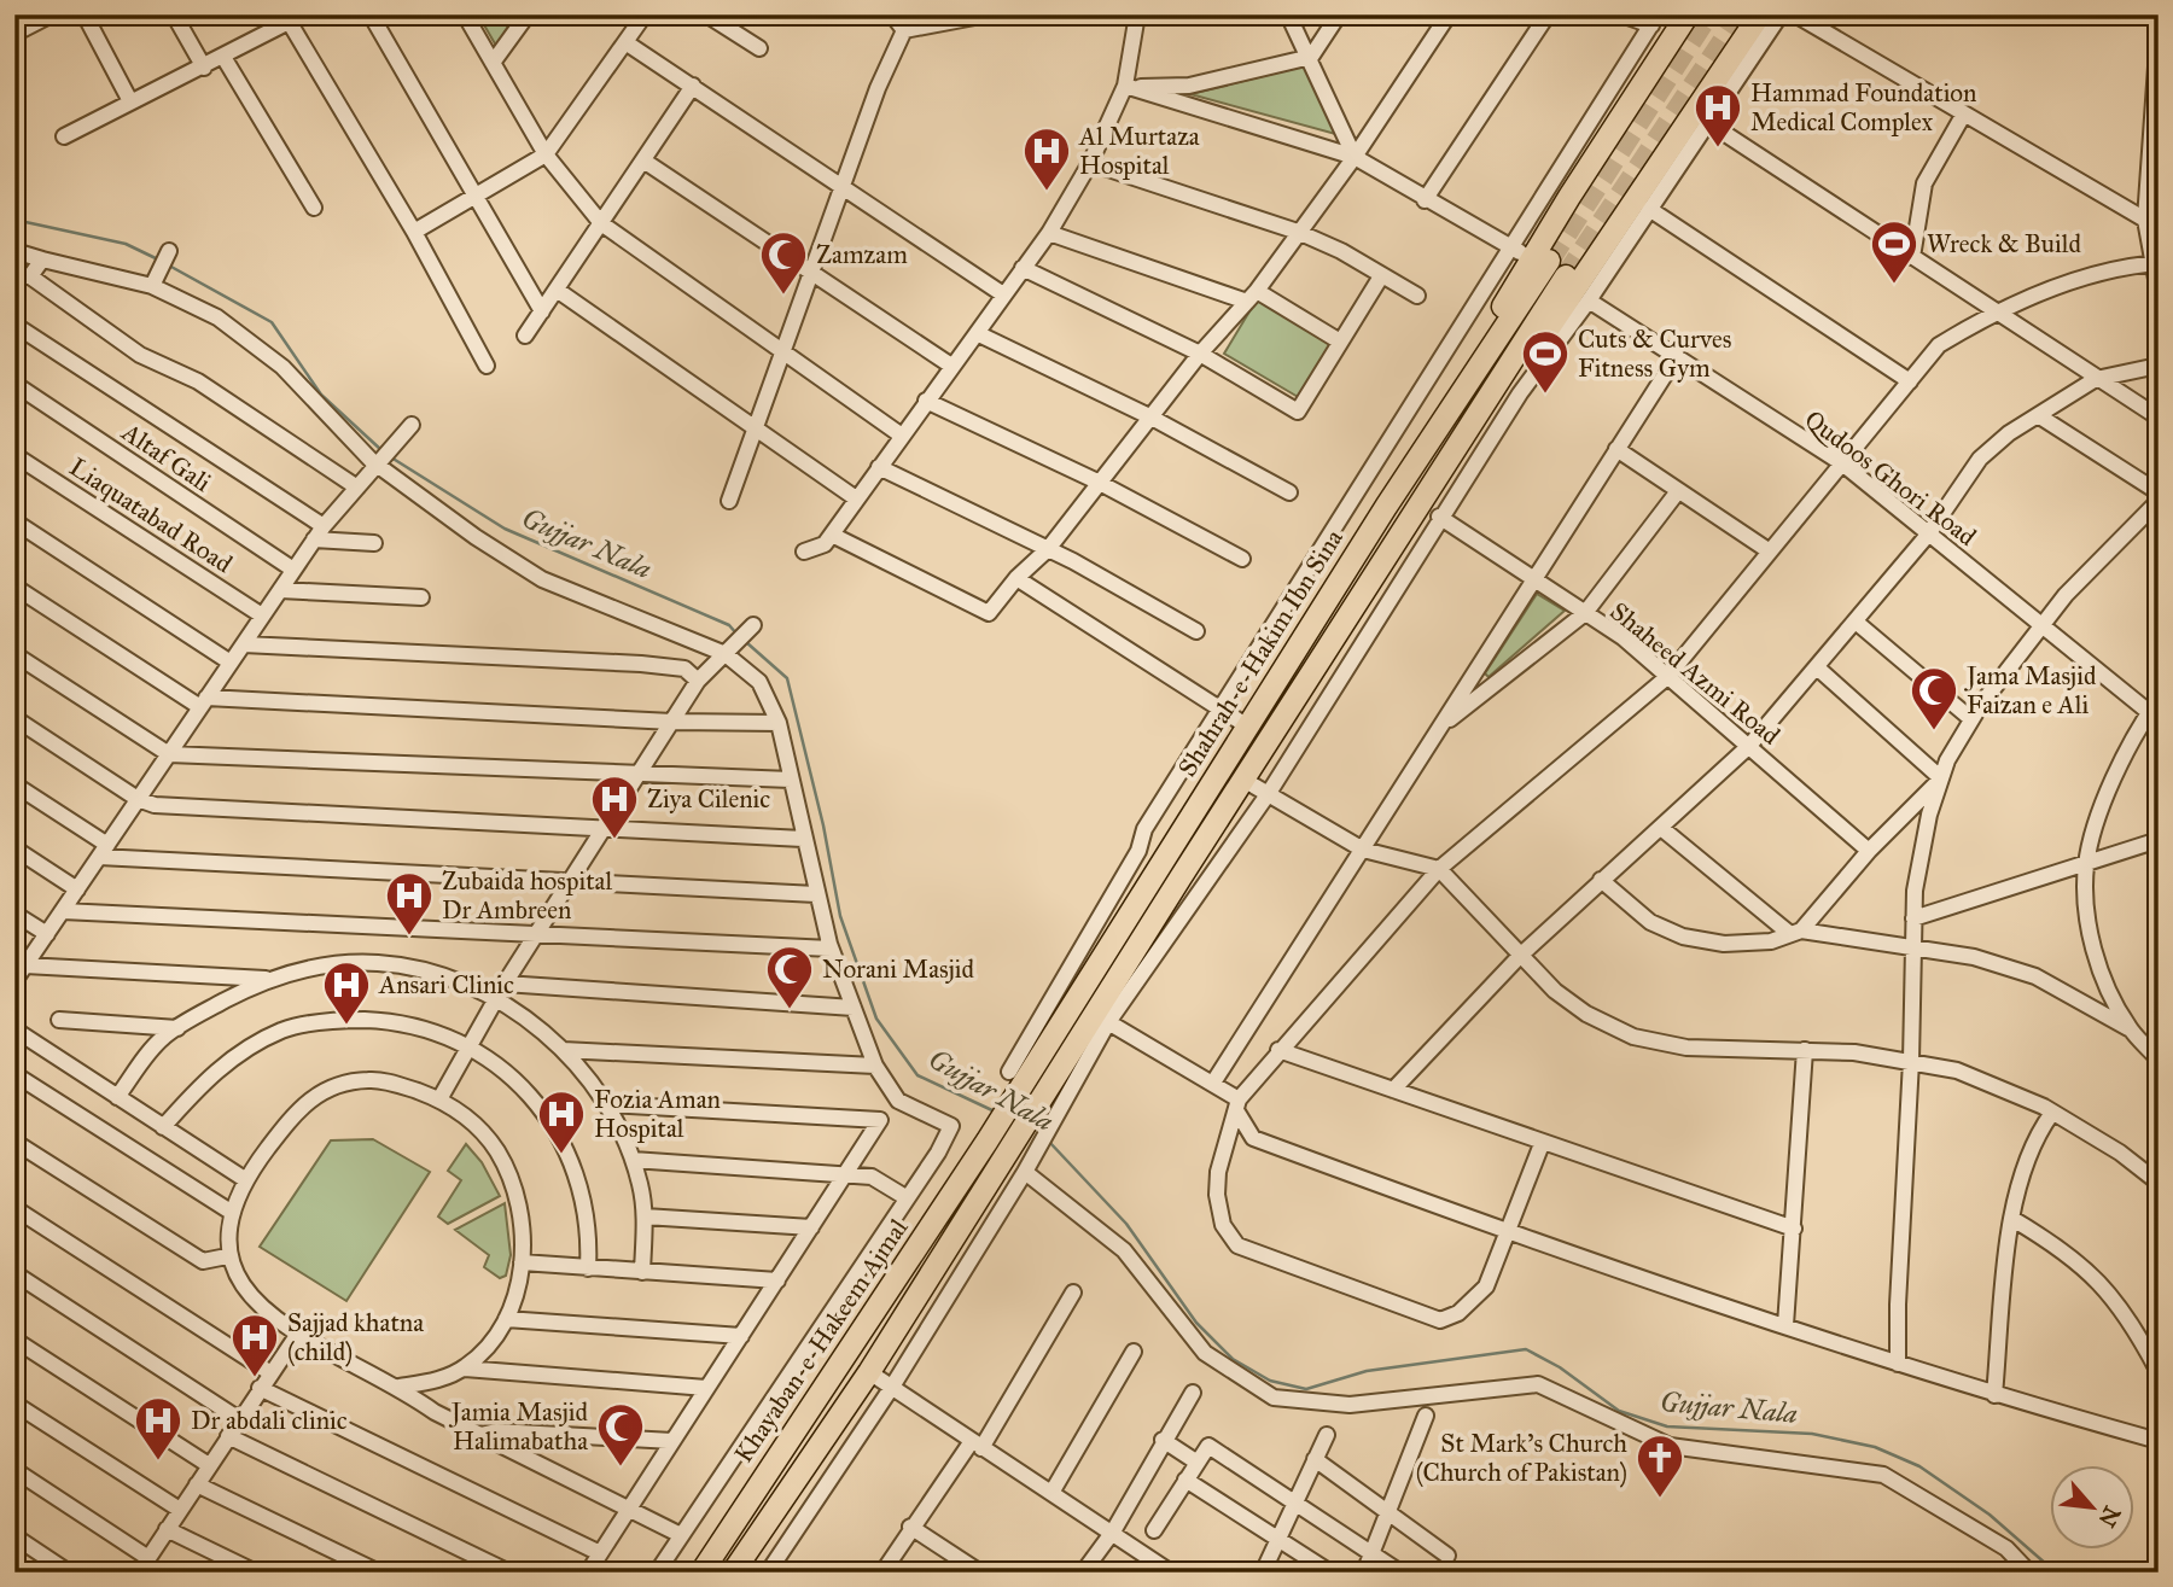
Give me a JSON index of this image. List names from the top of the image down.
{
  "streets": {
    "highway": ["Shahrah-e-Hakim Ibn Sina", "Khayaban-e-Hakeem Ajmal"],
    "street": [
      "Altaf Gali",
      "Qudoos Ghori Road",
      "Liaquatabad Road",
      "Shaheed Azmi Road"
    ]
  },
  "crossings": [
    ["Shahrah-e-Hakim Ibn Sina", "Khayaban-e-Hakeem Ajmal"]
  ],
  "water": ["Gujjar Nala"],
  "places": {
    "hospital": [
      "Hammad Foundation Medical Complex",
      "Al Murtaza Hospital",
      "Ziya Cilenic",
      "Zubaida hospital Dr Ambreen",
      "Ansari Clinic",
      "Fozia Aman Hospital",
      "Sajjad khatna (child)",
      "Dr abdali clinic"
    ],
    "sports": ["Wreck & Build", "Cuts & Curves Fitness Gym"],
    "mosque": [
      "Zamzam",
      "Jama Masjid Faizan e Ali",
      "Norani Masjid",
      "Jamia Masjid Halimabatha"
    ],
    "church": ["St Mark's Church (Church of Pakistan)"]
  },
  "north": "bottom right"
}
